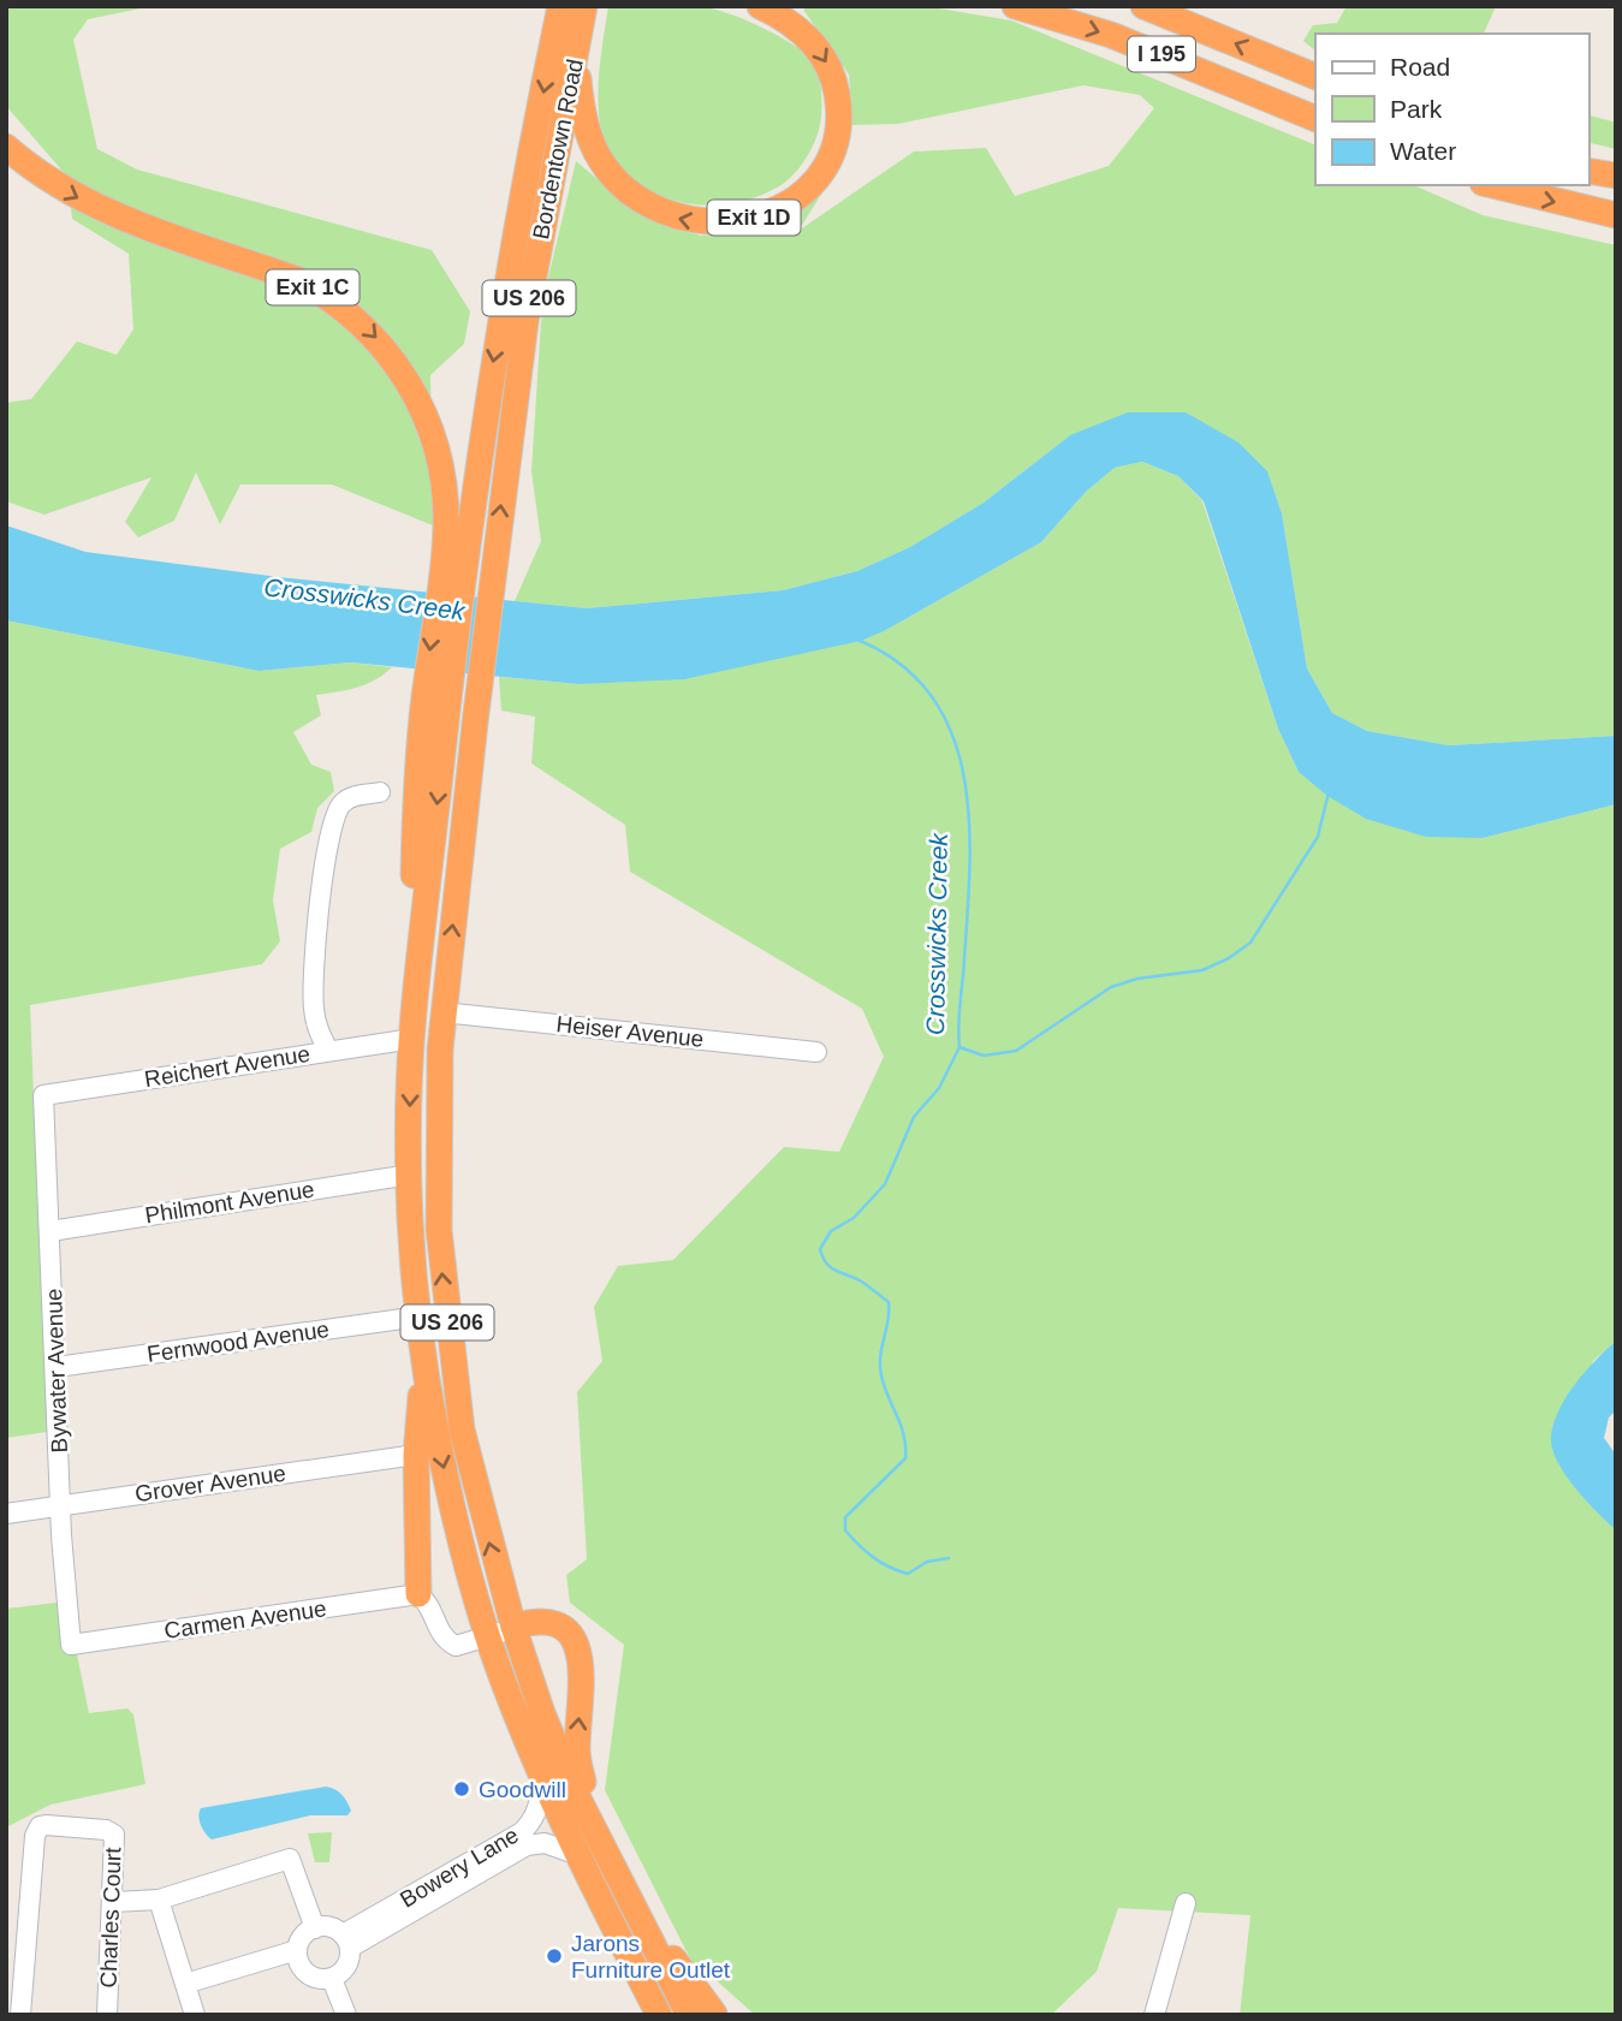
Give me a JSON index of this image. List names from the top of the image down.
{
  "streets": {
    "highway": [
      "I 195",
      "Bordentown Road",
      "Exit 1D",
      "Exit 1C",
      "US 206"
    ],
    "street": [
      "Heiser Avenue",
      "Reichert Avenue",
      "Philmont Avenue",
      "Fernwood Avenue",
      "Bywater Avenue",
      "Grover Avenue",
      "Carmen Avenue",
      "Bowery Lane",
      "Charles Court"
    ]
  },
  "crossings": [
    ["Bordentown Road", "Exit 1D"],
    ["Bordentown Road", "Exit 1C"],
    ["Bordentown Road", "US 206"],
    ["Bordentown Road", "Heiser Avenue"],
    ["Exit 1C", "US 206"],
    ["US 206", "Heiser Avenue"],
    ["US 206", "Reichert Avenue"],
    ["US 206", "Philmont Avenue"],
    ["US 206", "Fernwood Avenue"],
    ["US 206", "Bowery Lane"],
    ["Reichert Avenue", "Bywater Avenue"],
    ["Philmont Avenue", "Bywater Avenue"],
    ["Fernwood Avenue", "Bywater Avenue"],
    ["Bywater Avenue", "Grover Avenue"],
    ["Bywater Avenue", "Carmen Avenue"]
  ],
  "water": ["Crosswicks Creek"],
  "places": ["Goodwill", "Jarons Furniture Outlet"],
  "legend": ["Road", "Park", "Water"]
}
